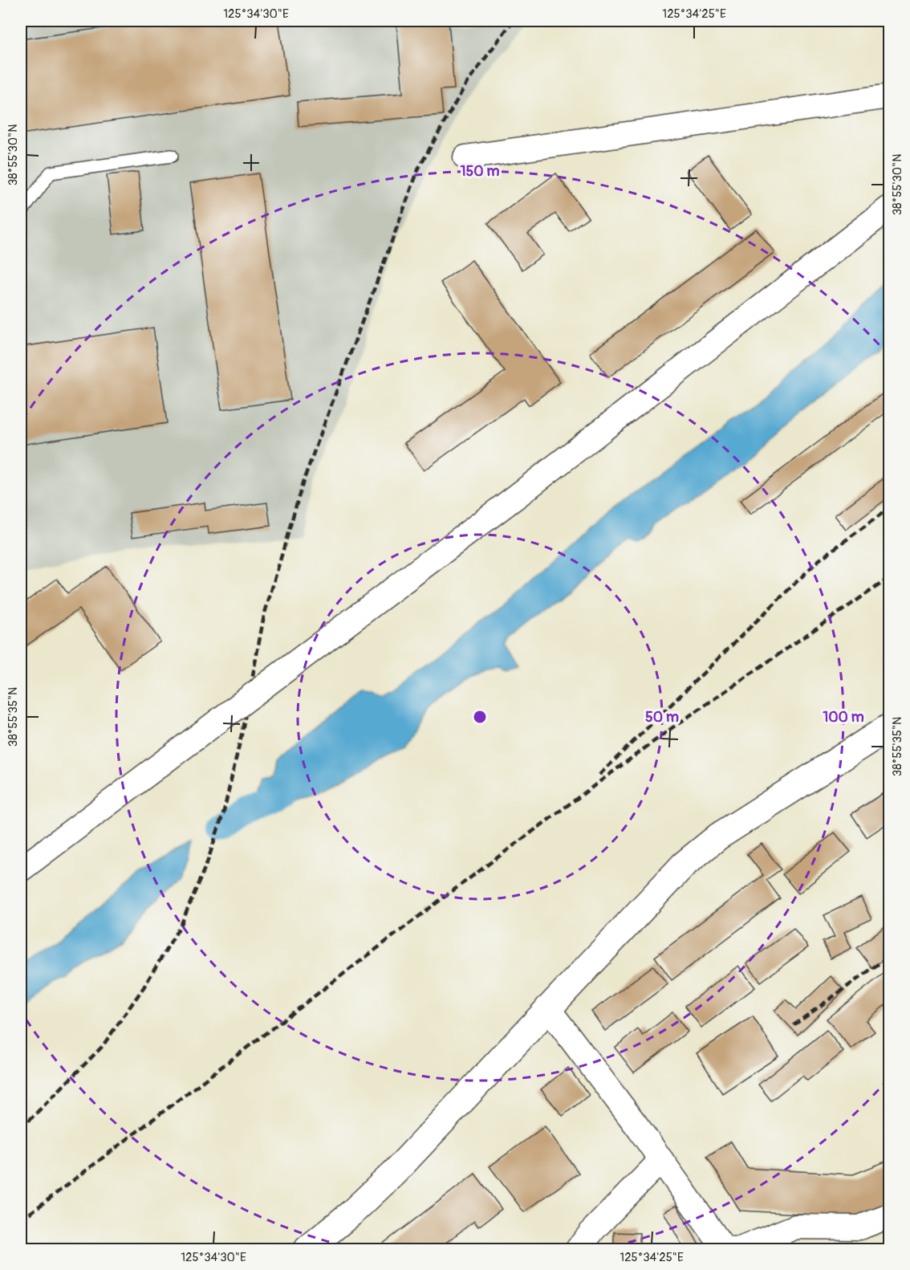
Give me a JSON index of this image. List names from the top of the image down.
{
  "coordinates": [
    "125°34'30\"E",
    "125°34'25\"E",
    "38°55'30\"N",
    "38°55'35\"N"
  ],
  "rings": ["150 m", "50 m", "100 m"]
}
